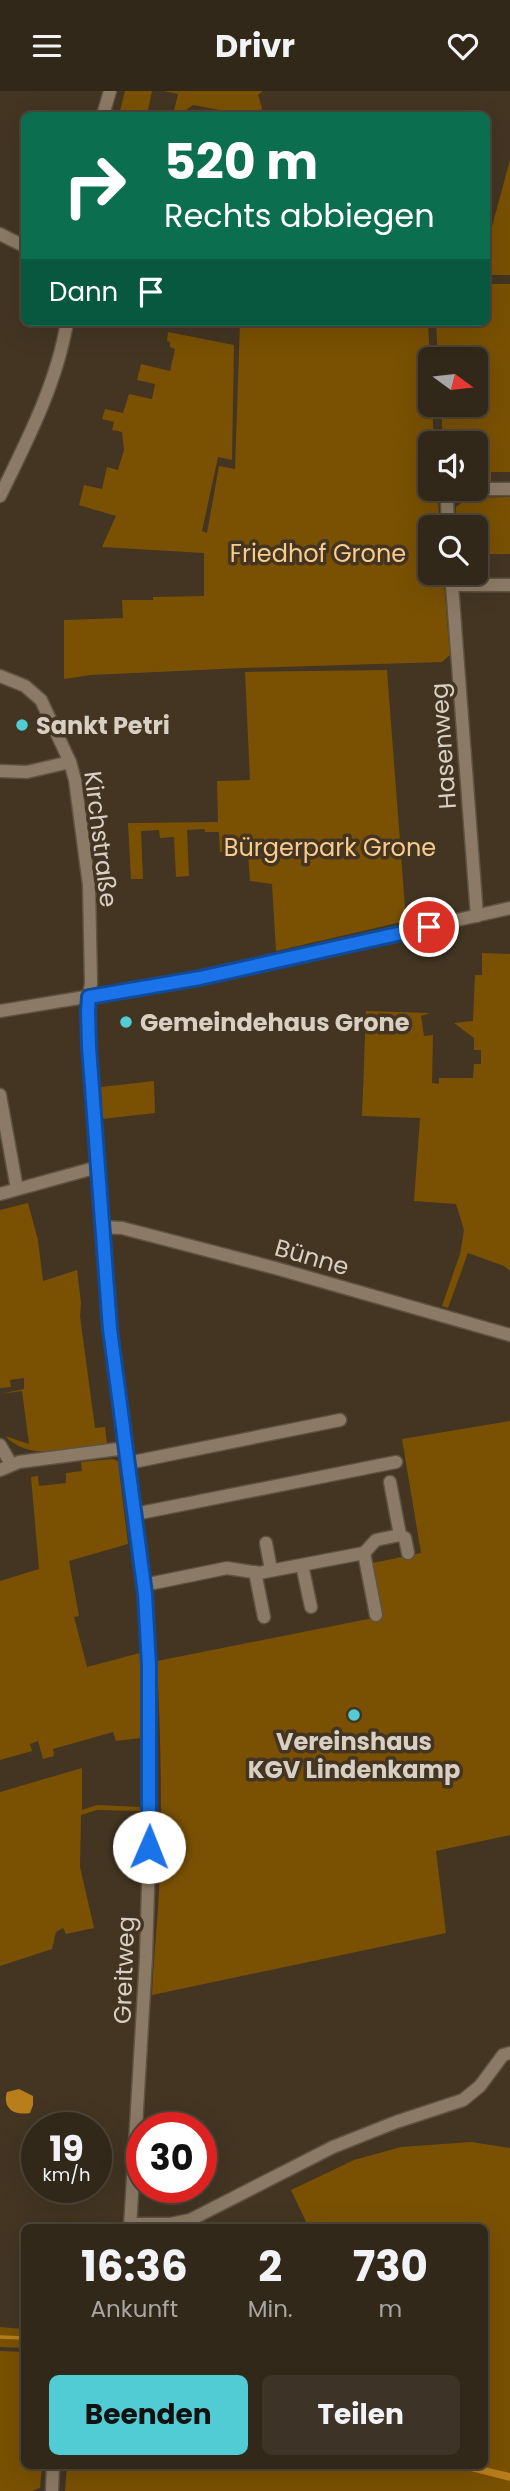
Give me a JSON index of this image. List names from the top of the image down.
{
  "streets": {
    "street": [
      "Hasenweg",
      "Kirchstraße",
      "Bünne",
      "Greitweg"
    ]
  },
  "crossings": [
    ["Kirchstraße", "Greitweg"],
    ["Bünne", "Greitweg"]
  ],
  "parks": ["Friedhof Grone", "Bürgerpark Grone"],
  "places": ["Sankt Petri", "Gemeindehaus Grone", "Vereinshaus KGV Lindenkamp"],
  "north": "right",
  "page": {
    "header": "Drivr",
    "turn": ["520 m", "Rechts abbiegen"],
    "then": "Dann",
    "speed": "19 km/h",
    "limit": "30",
    "eta": [
      "16:36",
      "Ankunft",
      "2",
      "Min.",
      "730",
      "m"
    ],
    "buttons": ["Beenden", "Teilen"]
  }
}
